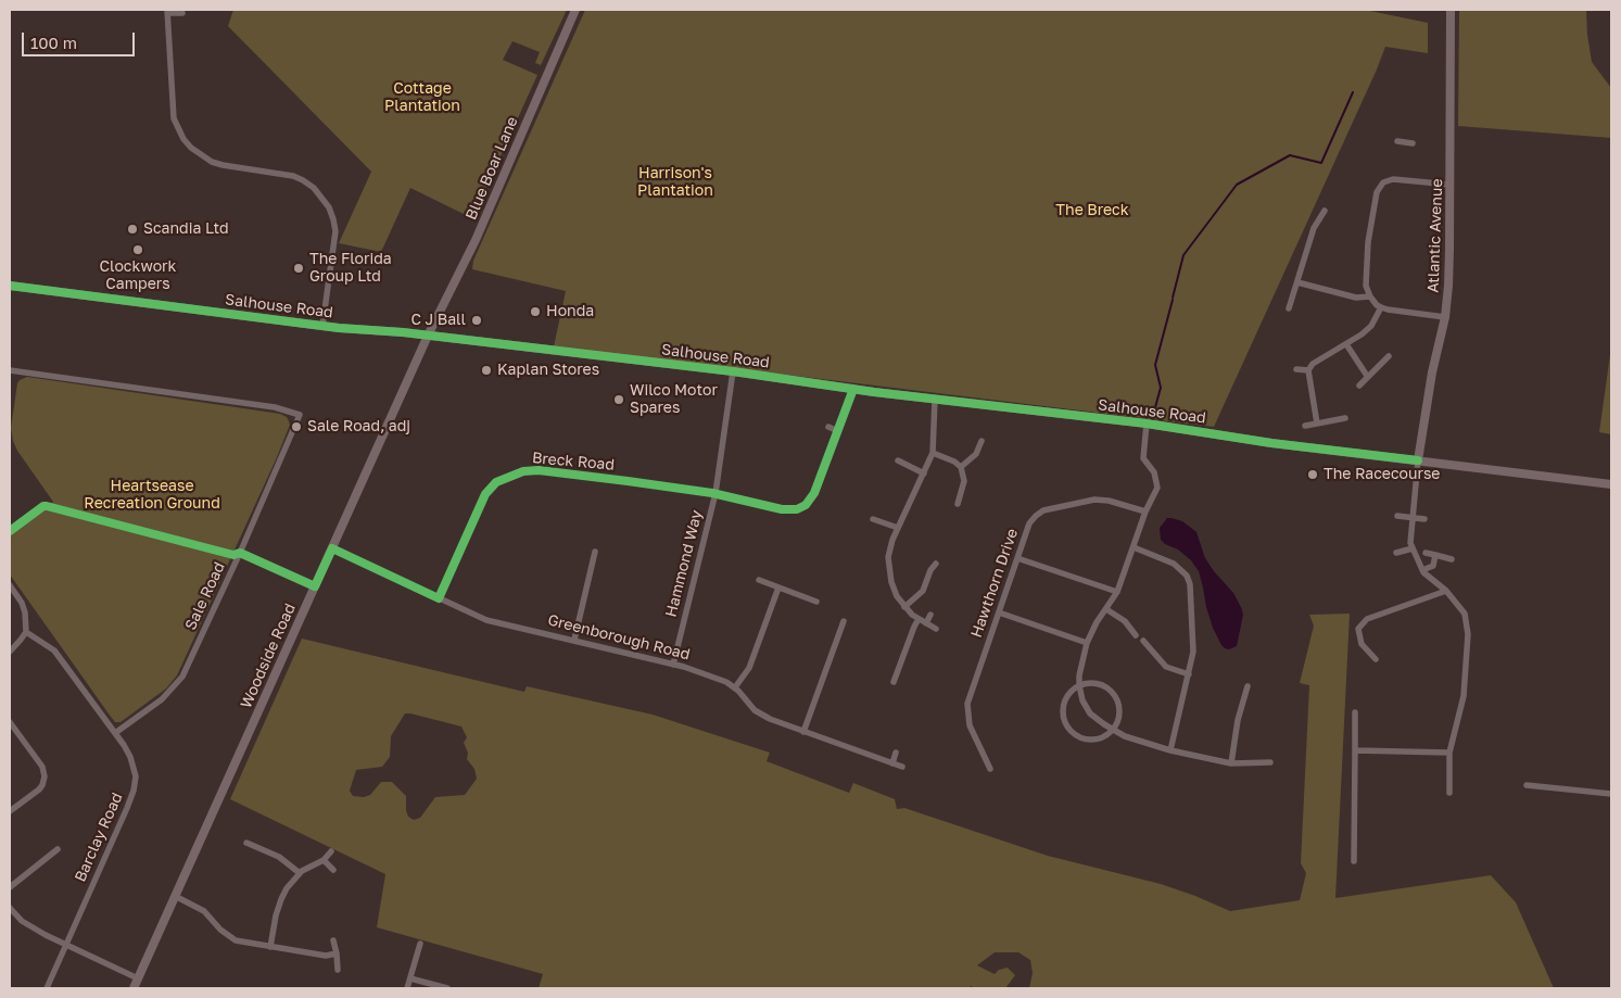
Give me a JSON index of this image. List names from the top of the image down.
{
  "streets": {
    "street": [
      "Blue Boar Lane",
      "Atlantic Avenue",
      "Salhouse Road",
      "Breck Road",
      "Hammond Way",
      "Hawthorn Drive",
      "Sale Road",
      "Greenborough Road",
      "Woodside Road",
      "Barclay Road"
    ]
  },
  "crossings": [
    ["Blue Boar Lane", "Salhouse Road"],
    ["Blue Boar Lane", "Woodside Road"],
    ["Atlantic Avenue", "Salhouse Road"],
    ["Salhouse Road", "Hammond Way"],
    ["Salhouse Road", "Woodside Road"],
    ["Breck Road", "Hammond Way"],
    ["Breck Road", "Greenborough Road"],
    ["Hammond Way", "Greenborough Road"],
    ["Sale Road", "Barclay Road"],
    ["Greenborough Road", "Woodside Road"]
  ],
  "parks": [
    "Cottage Plantation",
    "Harrison's Plantation",
    "The Breck",
    "Heartsease Recreation Ground"
  ],
  "places": [
    "Scandia Ltd",
    "Clockwork Campers",
    "The Florida Group Ltd",
    "Honda",
    "C J Ball",
    "Kaplan Stores",
    "Wilco Motor Spares",
    "Sale Road, adj",
    "The Racecourse"
  ],
  "scale_bar": "100 m"
}
